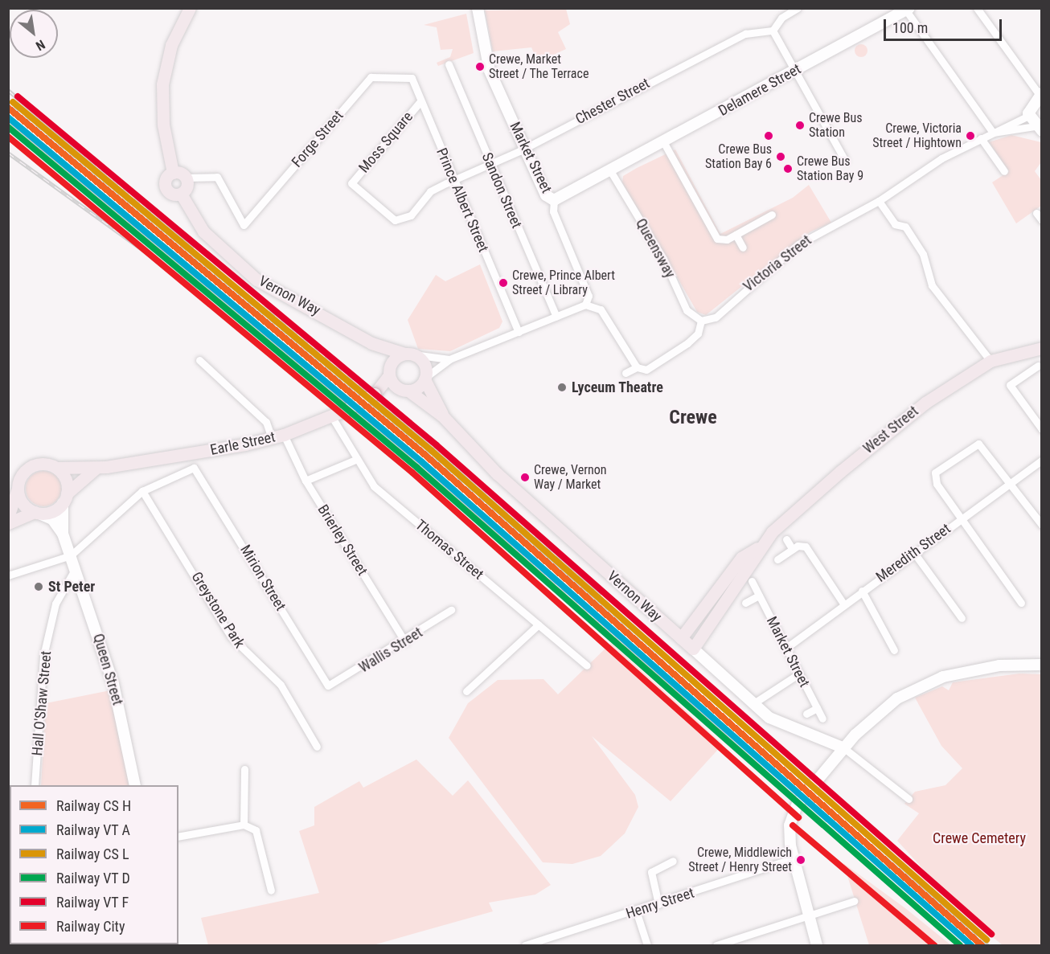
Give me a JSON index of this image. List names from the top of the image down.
{
  "streets": {
    "main road": ["Vernon Way", "West Street", "Earle Street"],
    "street": [
      "Delamere Street",
      "Chester Street",
      "Forge Street",
      "Moss Square",
      "Market Street",
      "Sandon Street",
      "Prince Albert Street",
      "Queensway",
      "Victoria Street",
      "Brierley Street",
      "Thomas Street",
      "Meredith Street",
      "Mirion Street",
      "Greystone Park",
      "Wallis Street",
      "Queen Street",
      "Hall O'Shaw Street",
      "Henry Street"
    ]
  },
  "crossings": [
    ["Delamere Street", "Market Street"],
    ["Delamere Street", "Queensway"],
    ["Chester Street", "Moss Square"],
    ["Chester Street", "Market Street"],
    ["Chester Street", "Sandon Street"],
    ["Chester Street", "Prince Albert Street"],
    ["Forge Street", "Prince Albert Street"],
    ["Moss Square", "Prince Albert Street"],
    ["Market Street", "Meredith Street"],
    ["Queensway", "Victoria Street"],
    ["Vernon Way", "West Street"],
    ["Vernon Way", "Earle Street"],
    ["Earle Street", "Brierley Street"],
    ["Earle Street", "Thomas Street"],
    ["Earle Street", "Mirion Street"],
    ["Earle Street", "Greystone Park"],
    ["Earle Street", "Queen Street"],
    ["Brierley Street", "Wallis Street"],
    ["Mirion Street", "Wallis Street"],
    ["Queen Street", "Hall O'Shaw Street"]
  ],
  "districts": ["Crewe"],
  "parks": ["Crewe Cemetery"],
  "places": [
    "Crewe, Market Street / The Terrace",
    "Crewe Bus Station",
    "Crewe, Victoria Street / Hightown",
    "Crewe Bus Station Bay 6",
    "Crewe Bus Station Bay 9",
    "Crewe, Prince Albert Street / Library",
    "Lyceum Theatre",
    "Crewe, Vernon Way / Market",
    "St Peter",
    "Crewe, Middlewich Street / Henry Street"
  ],
  "lines": ["rail line City"],
  "legend": [
    "Railway CS H",
    "Railway VT A",
    "Railway CS L",
    "Railway VT D",
    "Railway VT F",
    "Railway City"
  ],
  "scale_bar": "100 m",
  "north": "bottom right"
}
